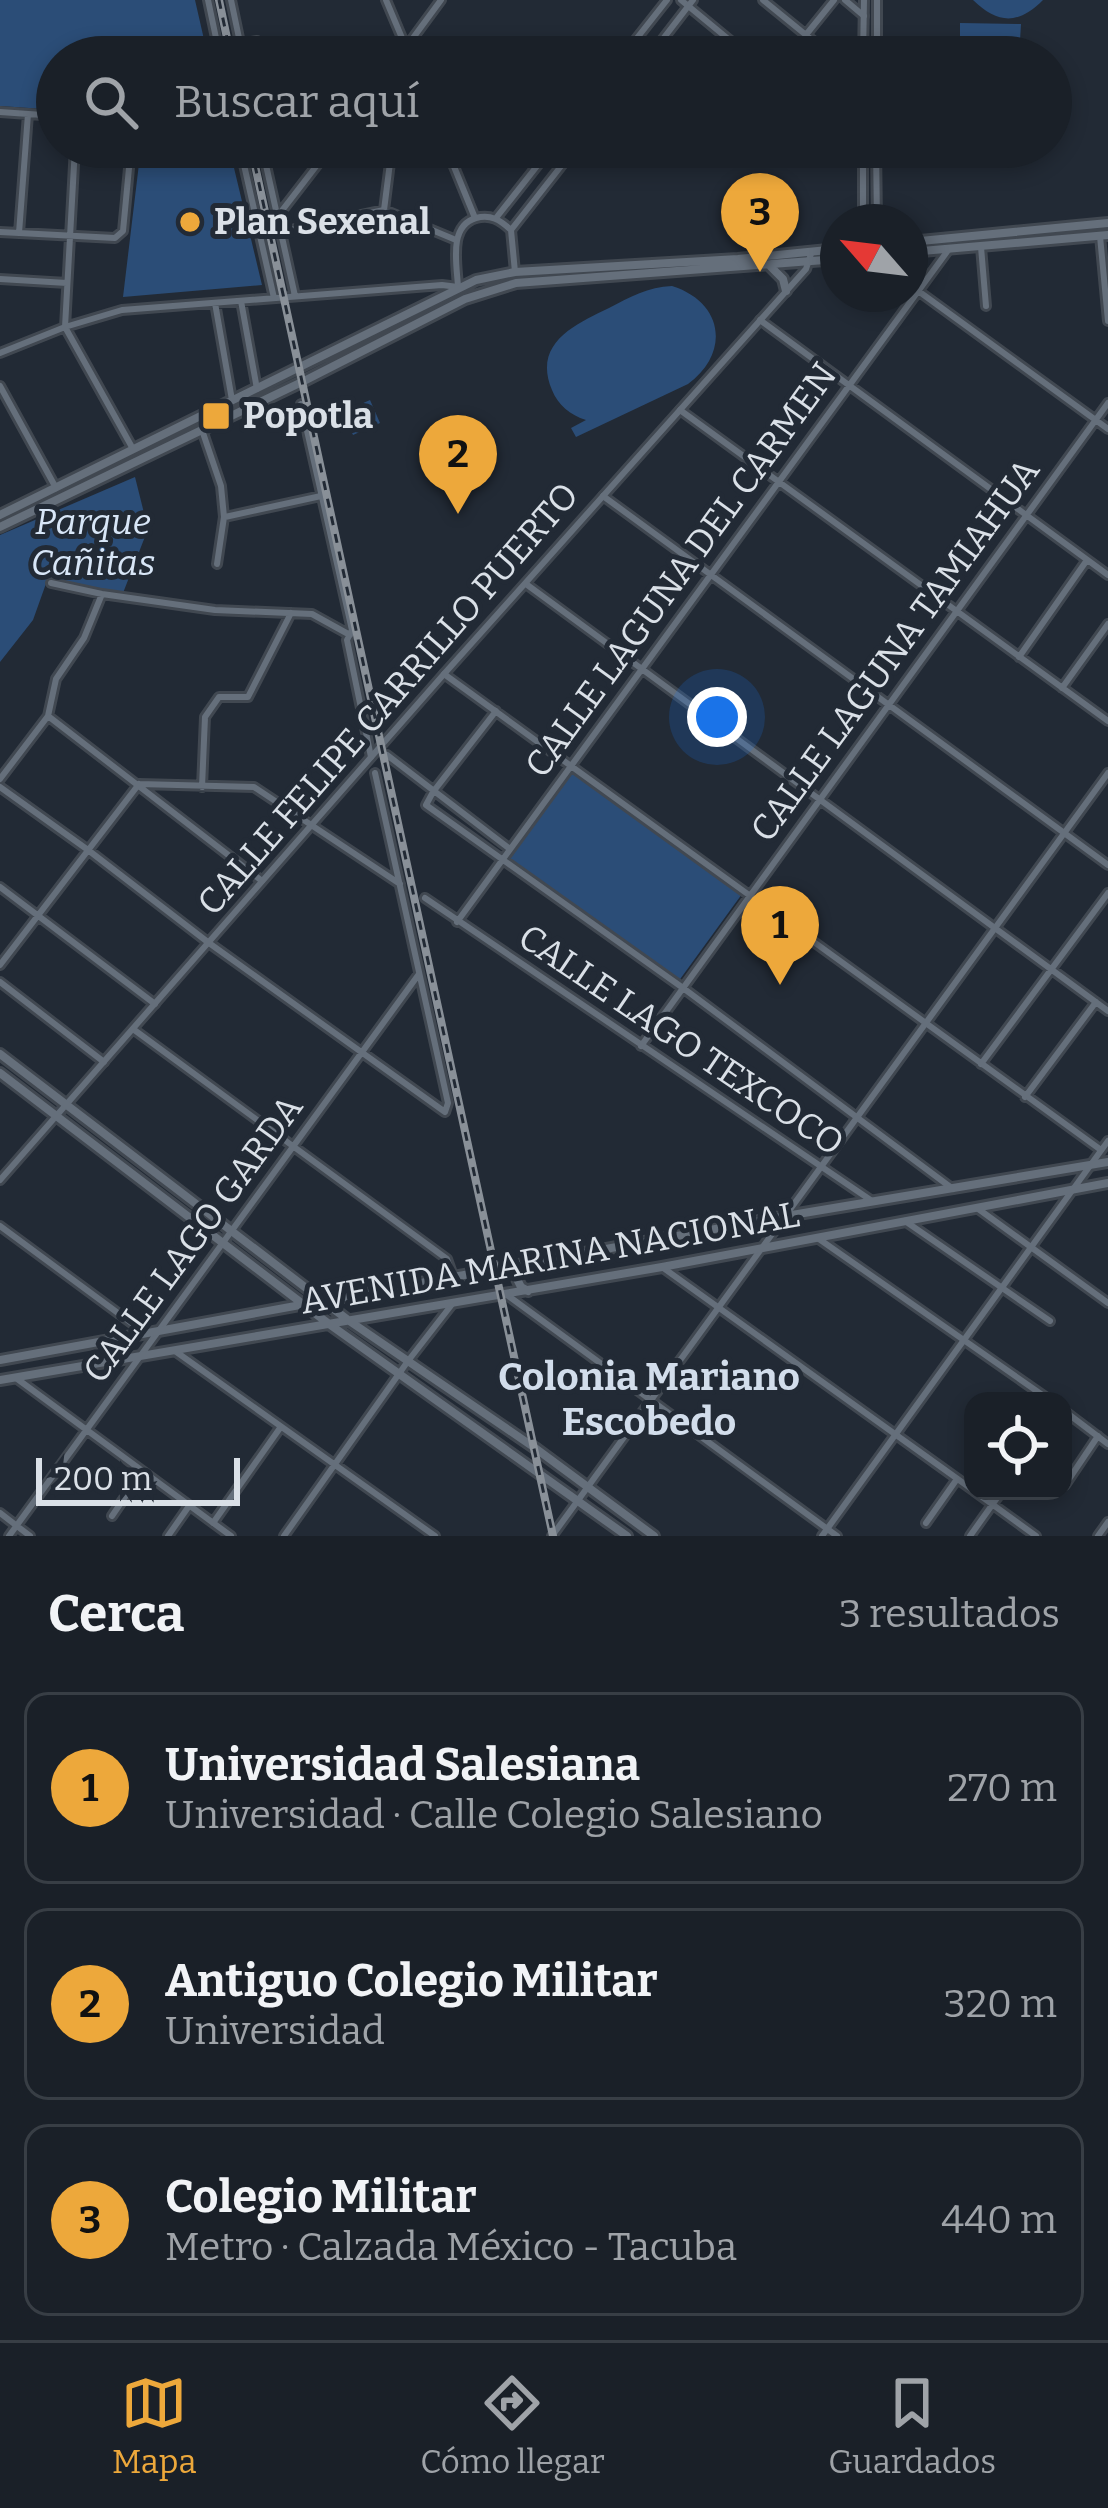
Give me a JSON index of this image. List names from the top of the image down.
{
  "streets": {
    "main road": ["AVENIDA MARINA NACIONAL"],
    "street": [
      "CALLE LAGUNA DEL CARMEN",
      "CALLE LAGUNA TAMIAHUA",
      "CALLE FELIPE CARRILLO PUERTO",
      "CALLE LAGO TEXCOCO",
      "CALLE LAGO GARDA"
    ]
  },
  "crossings": [
    ["CALLE LAGUNA DEL CARMEN", "CALLE LAGO TEXCOCO"],
    ["CALLE LAGUNA TAMIAHUA", "CALLE LAGO TEXCOCO"],
    ["CALLE LAGO TEXCOCO", "AVENIDA MARINA NACIONAL"],
    ["CALLE LAGO GARDA", "AVENIDA MARINA NACIONAL"]
  ],
  "districts": ["Colonia Mariano Escobedo"],
  "parks": ["Parque Cañitas"],
  "places": {
    "other": ["Plan Sexenal"],
    "transit": ["Popotla"]
  },
  "scale_bar": "200 m",
  "north": "top left",
  "page": {
    "search": "Buscar aquí",
    "pins": ["3", "2", "1"],
    "scale": "200 m",
    "heading": ["Cerca", "3 resultados"],
    "list": [
      {
        "mark": "1",
        "name": "Universidad Salesiana",
        "note": "Universidad · Calle Colegio Salesiano",
        "value": "270 m"
      },
      {
        "mark": "2",
        "name": "Antiguo Colegio Militar",
        "note": "Universidad",
        "value": "320 m"
      },
      {
        "mark": "3",
        "name": "Colegio Militar",
        "note": "Metro · Calzada México - Tacuba",
        "value": "440 m"
      }
    ],
    "nav": ["Mapa", "Cómo llegar", "Guardados"]
  }
}
